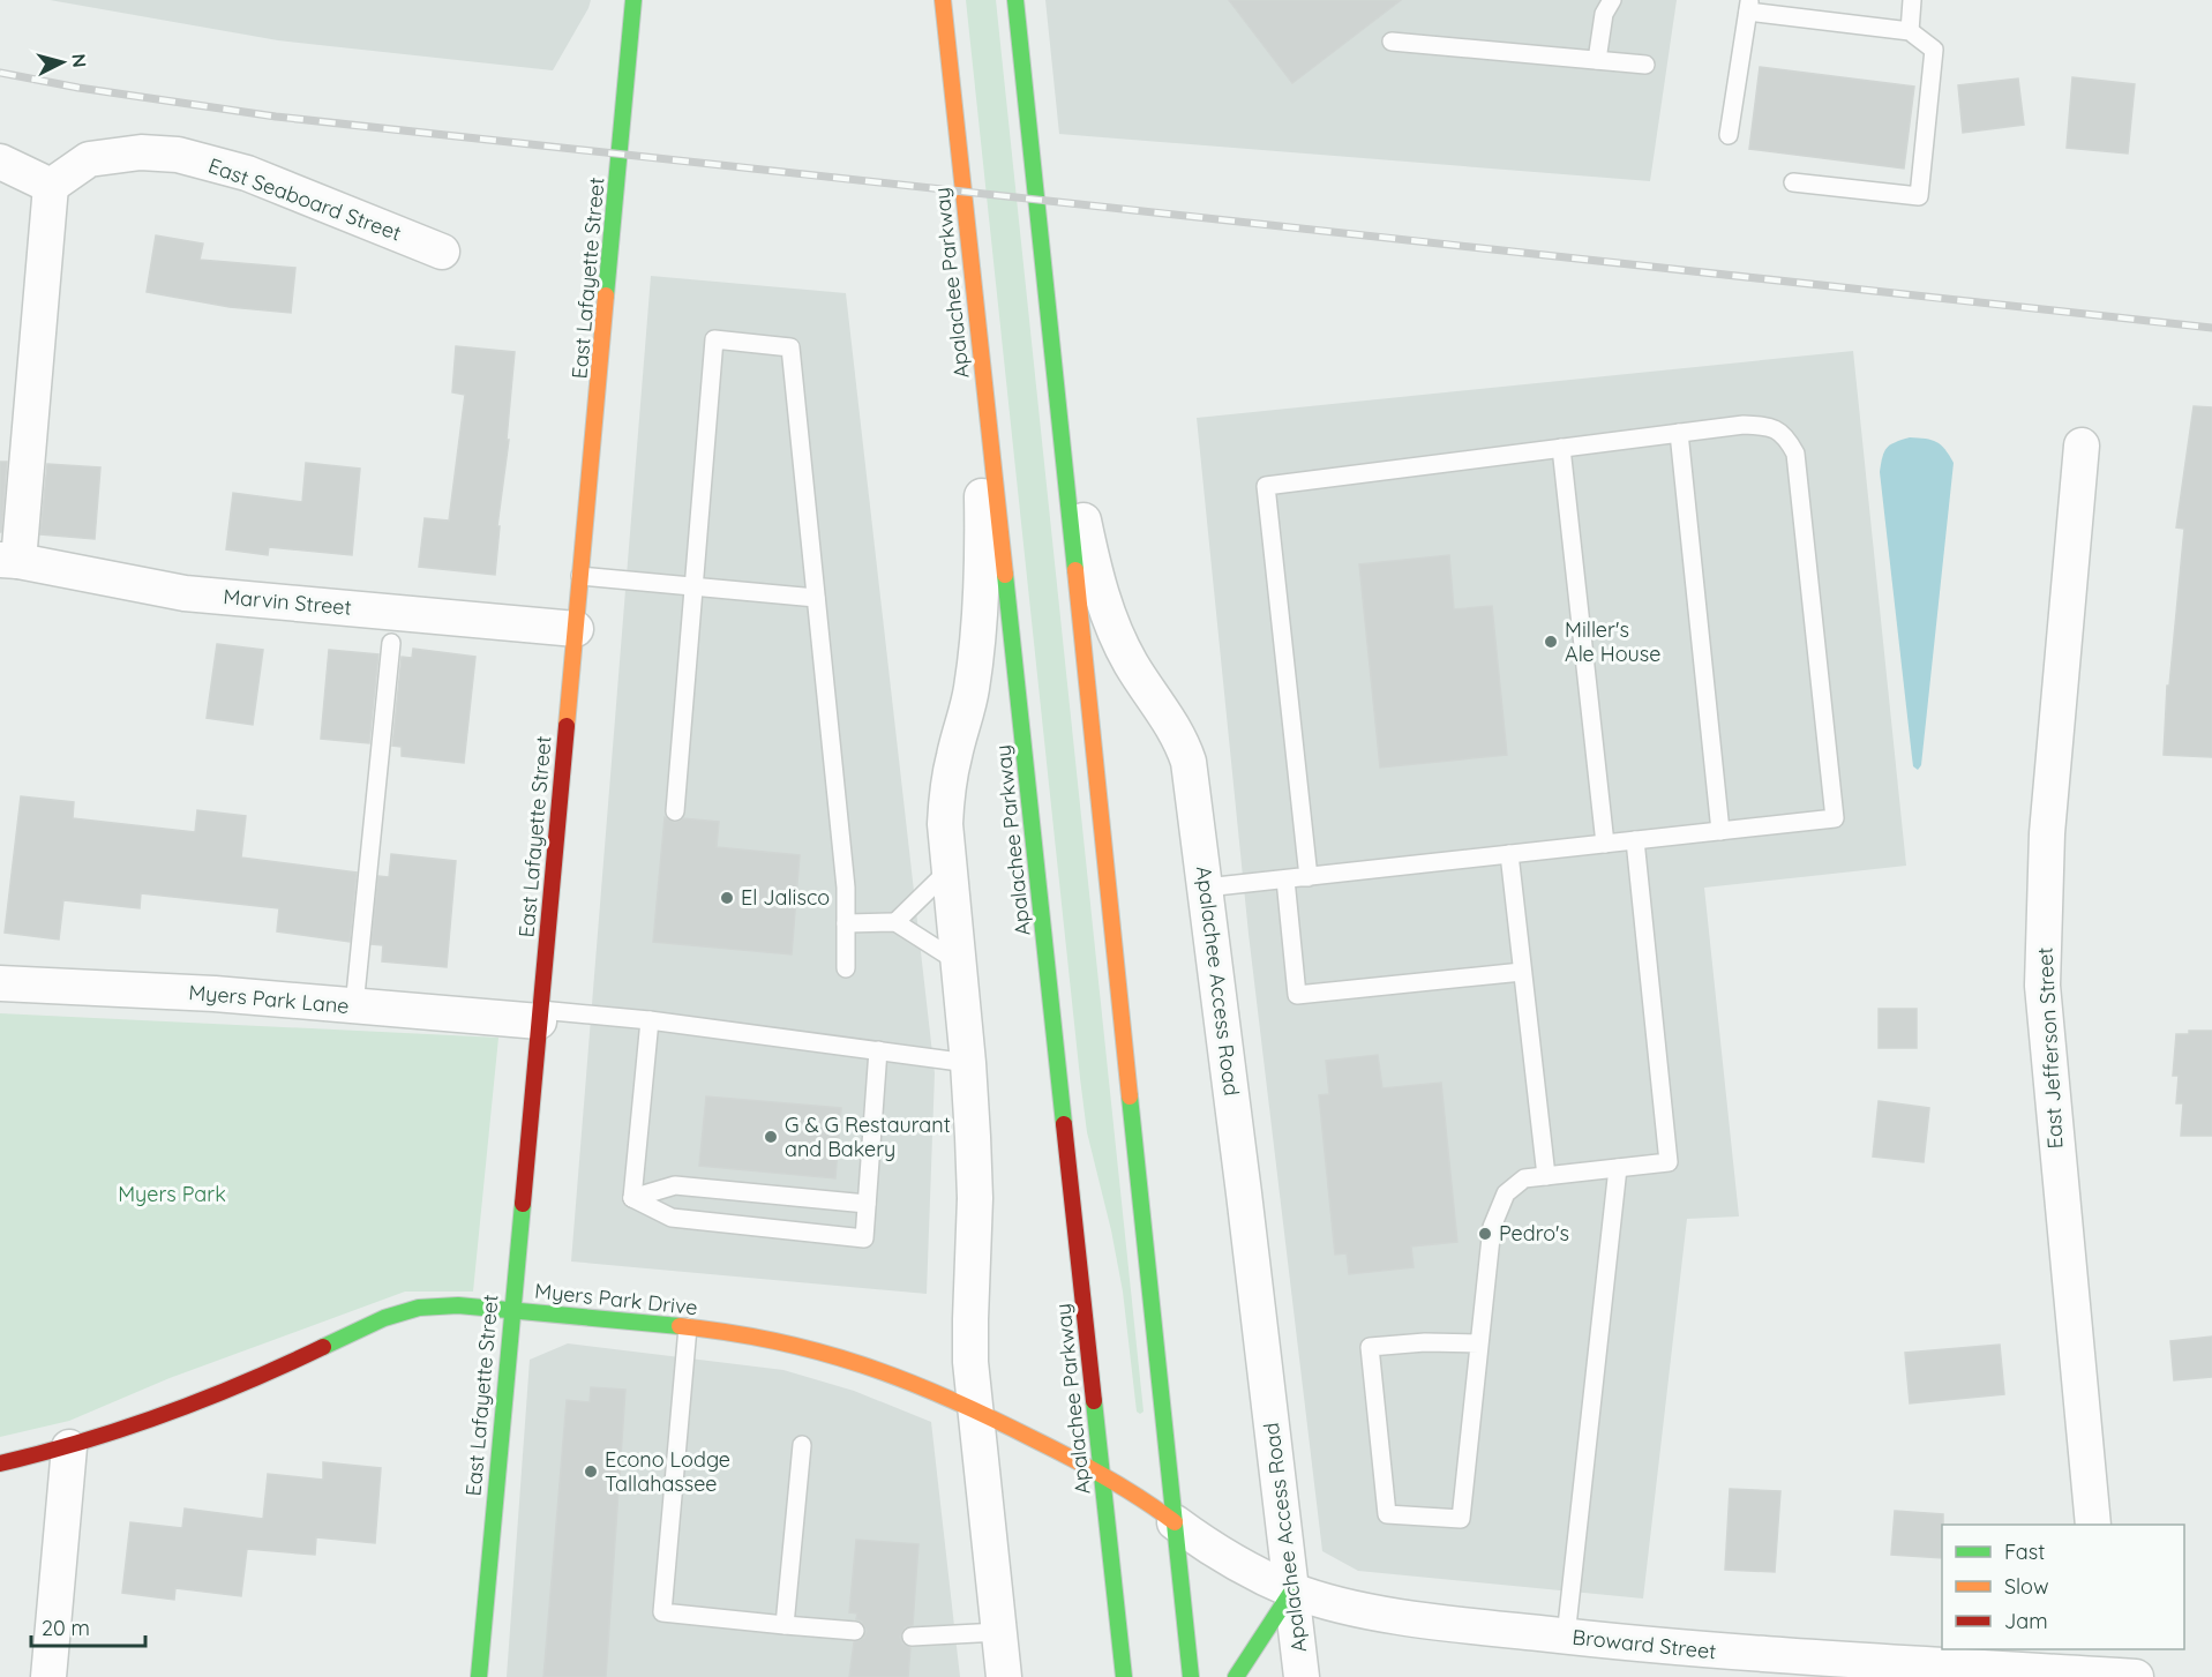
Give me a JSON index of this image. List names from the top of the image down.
{
  "streets": {
    "main road": ["East Lafayette Street", "Apalachee Parkway", "Myers Park Drive"],
    "street": [
      "East Seaboard Street",
      "Marvin Street",
      "Apalachee Access Road",
      "Myers Park Lane",
      "East Jefferson Street",
      "Broward Street"
    ]
  },
  "crossings": [
    ["East Lafayette Street", "Marvin Street"],
    ["East Lafayette Street", "Myers Park Lane"],
    ["East Lafayette Street", "Myers Park Drive"],
    ["Apalachee Parkway", "Myers Park Drive"],
    ["Apalachee Access Road", "Broward Street"],
    ["Myers Park Drive", "Broward Street"]
  ],
  "parks": ["Myers Park"],
  "places": [
    "Miller's Ale House",
    "El Jalisco",
    "G & G Restaurant and Bakery",
    "Pedro's",
    "Econo Lodge Tallahassee"
  ],
  "legend": ["Fast", "Slow", "Jam"],
  "scale_bar": "20 m",
  "north": "right"
}
